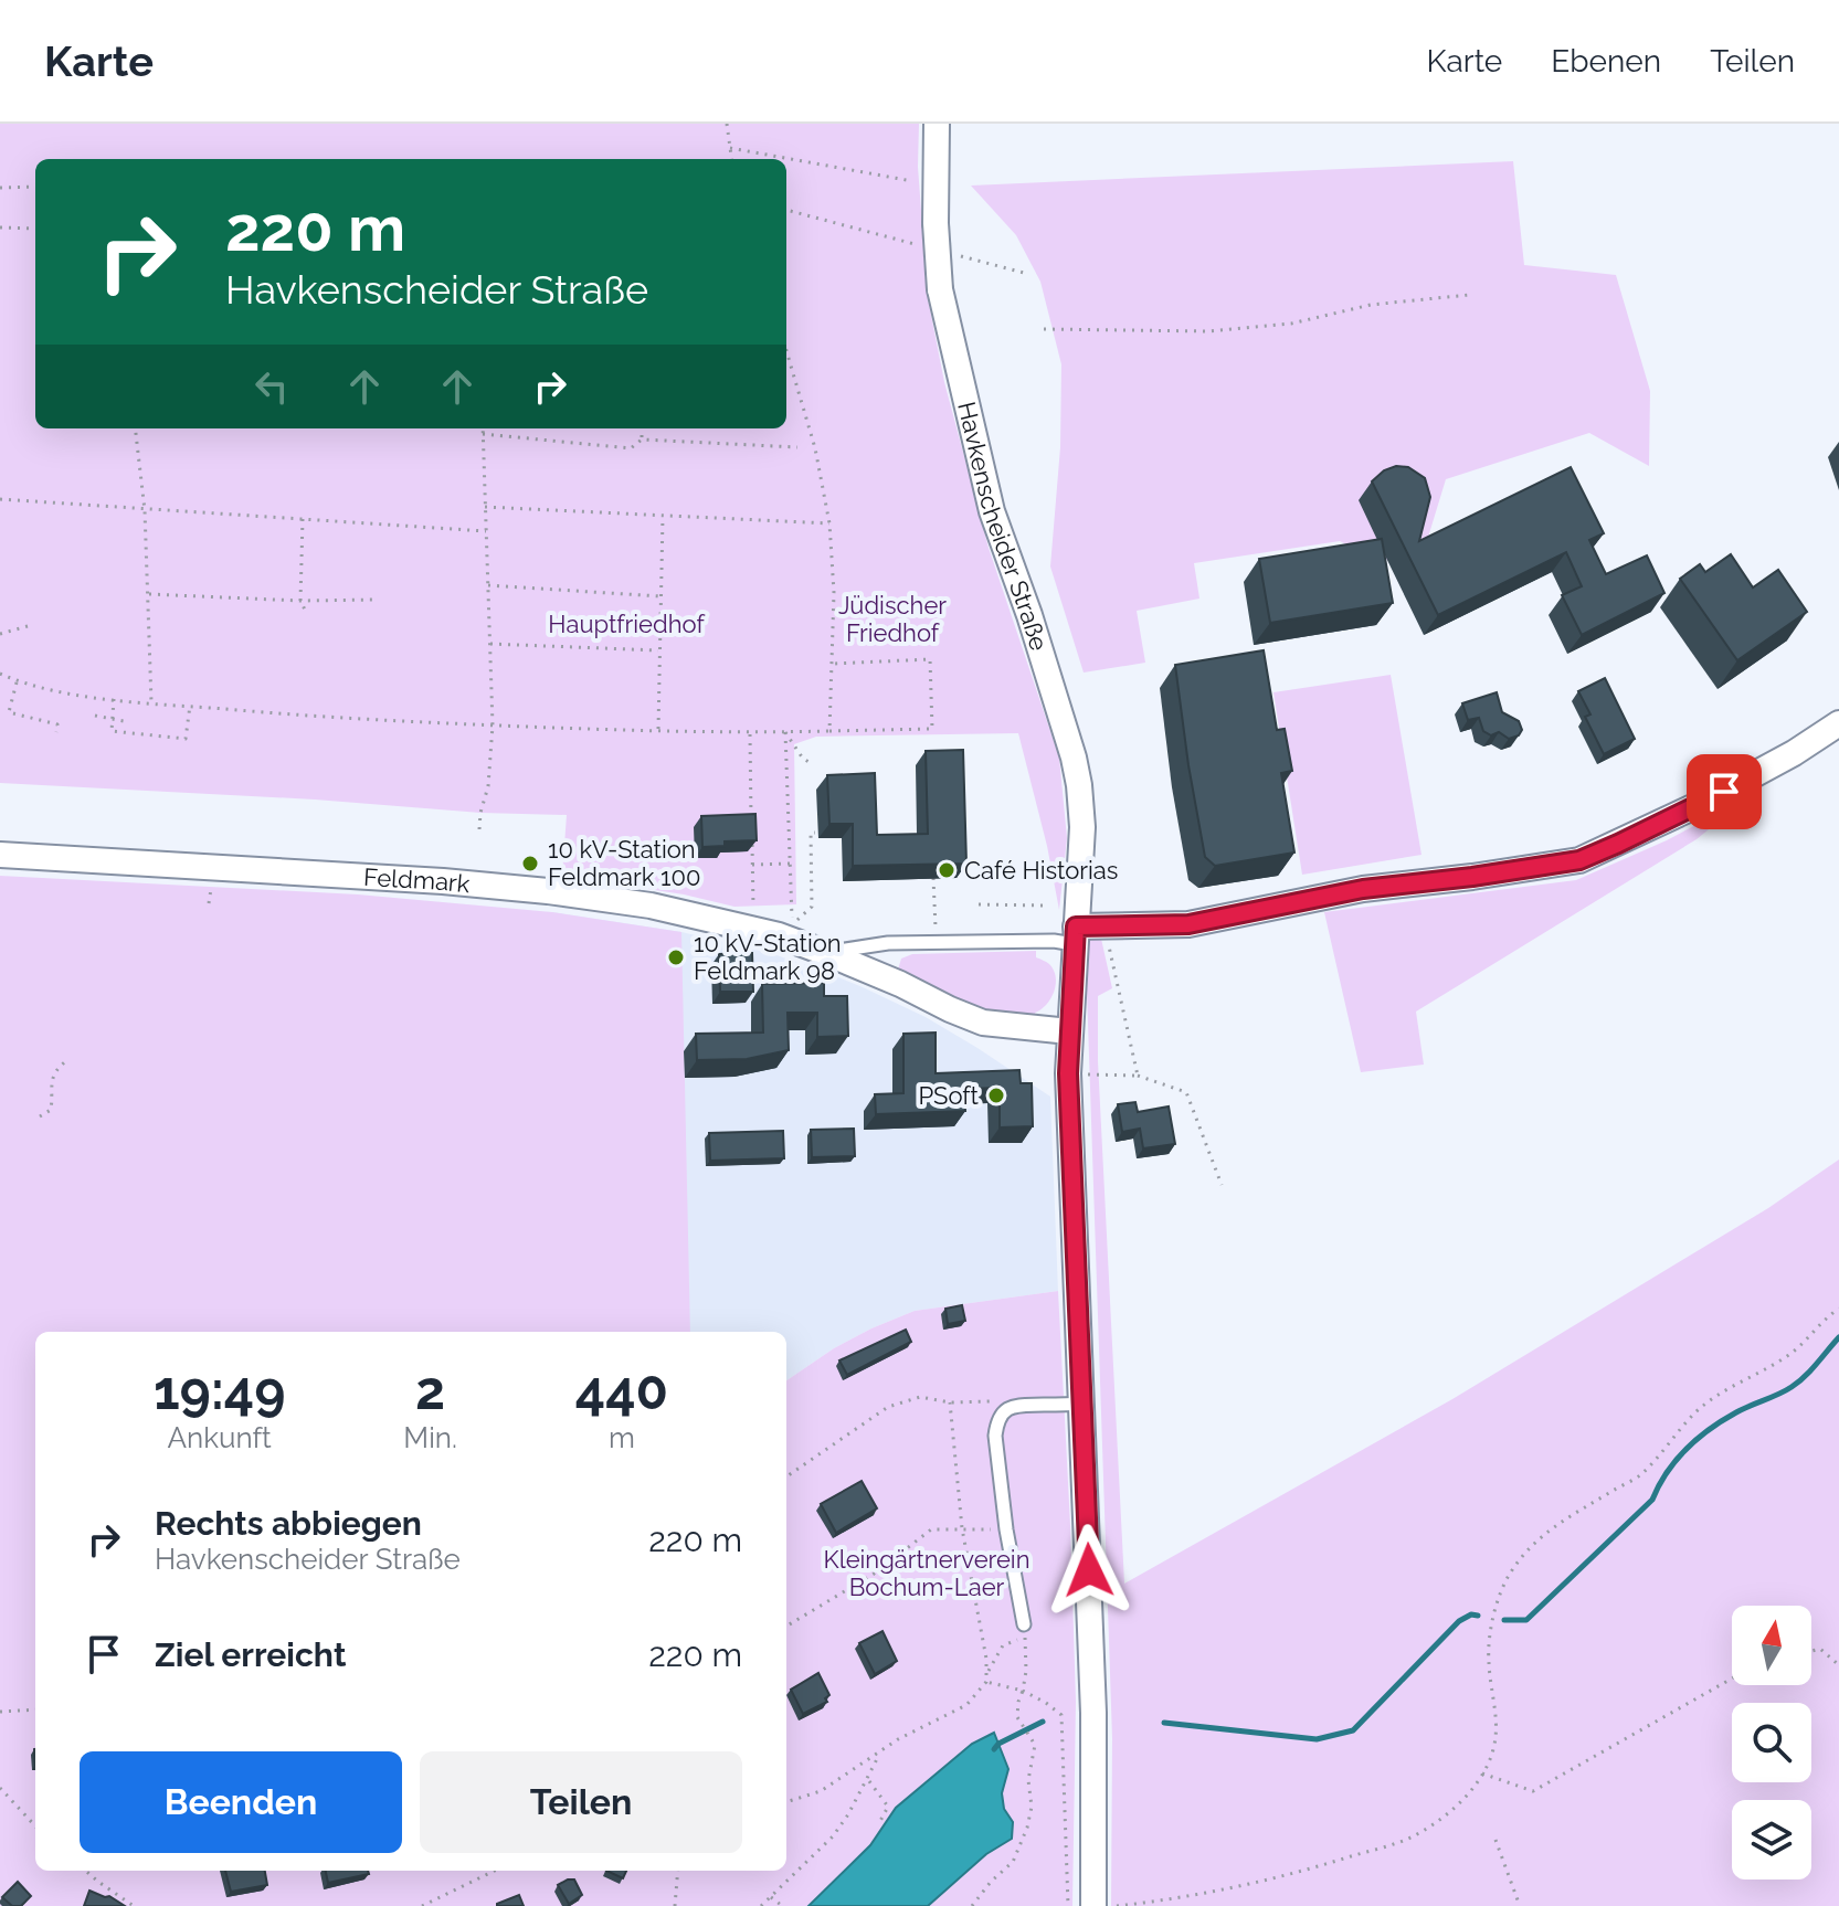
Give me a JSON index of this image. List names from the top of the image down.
{
  "streets": {
    "street": ["Havkenscheider Straße", "Feldmark"]
  },
  "crossings": [
    ["Havkenscheider Straße", "Feldmark"]
  ],
  "parks": ["Jüdischer Friedhof", "Hauptfriedhof", "Kleingärtnerverein Bochum-Laer"],
  "places": [
    "10 kV-Station Feldmark 100",
    "Café Historias",
    "10 kV-Station Feldmark 98",
    "PSoft"
  ],
  "north": "top",
  "page": {
    "header": "Karte",
    "nav": ["Karte", "Ebenen", "Teilen"],
    "turn": ["220 m", "Havkenscheider Straße"],
    "eta": [
      "19:49",
      "Ankunft",
      "2",
      "Min.",
      "440",
      "m"
    ],
    "list": [
      {
        "name": "Rechts abbiegen",
        "note": "Havkenscheider Straße",
        "value": "220 m"
      },
      {
        "name": "Ziel erreicht",
        "value": "220 m"
      }
    ],
    "buttons": ["Beenden", "Teilen"]
  }
}
